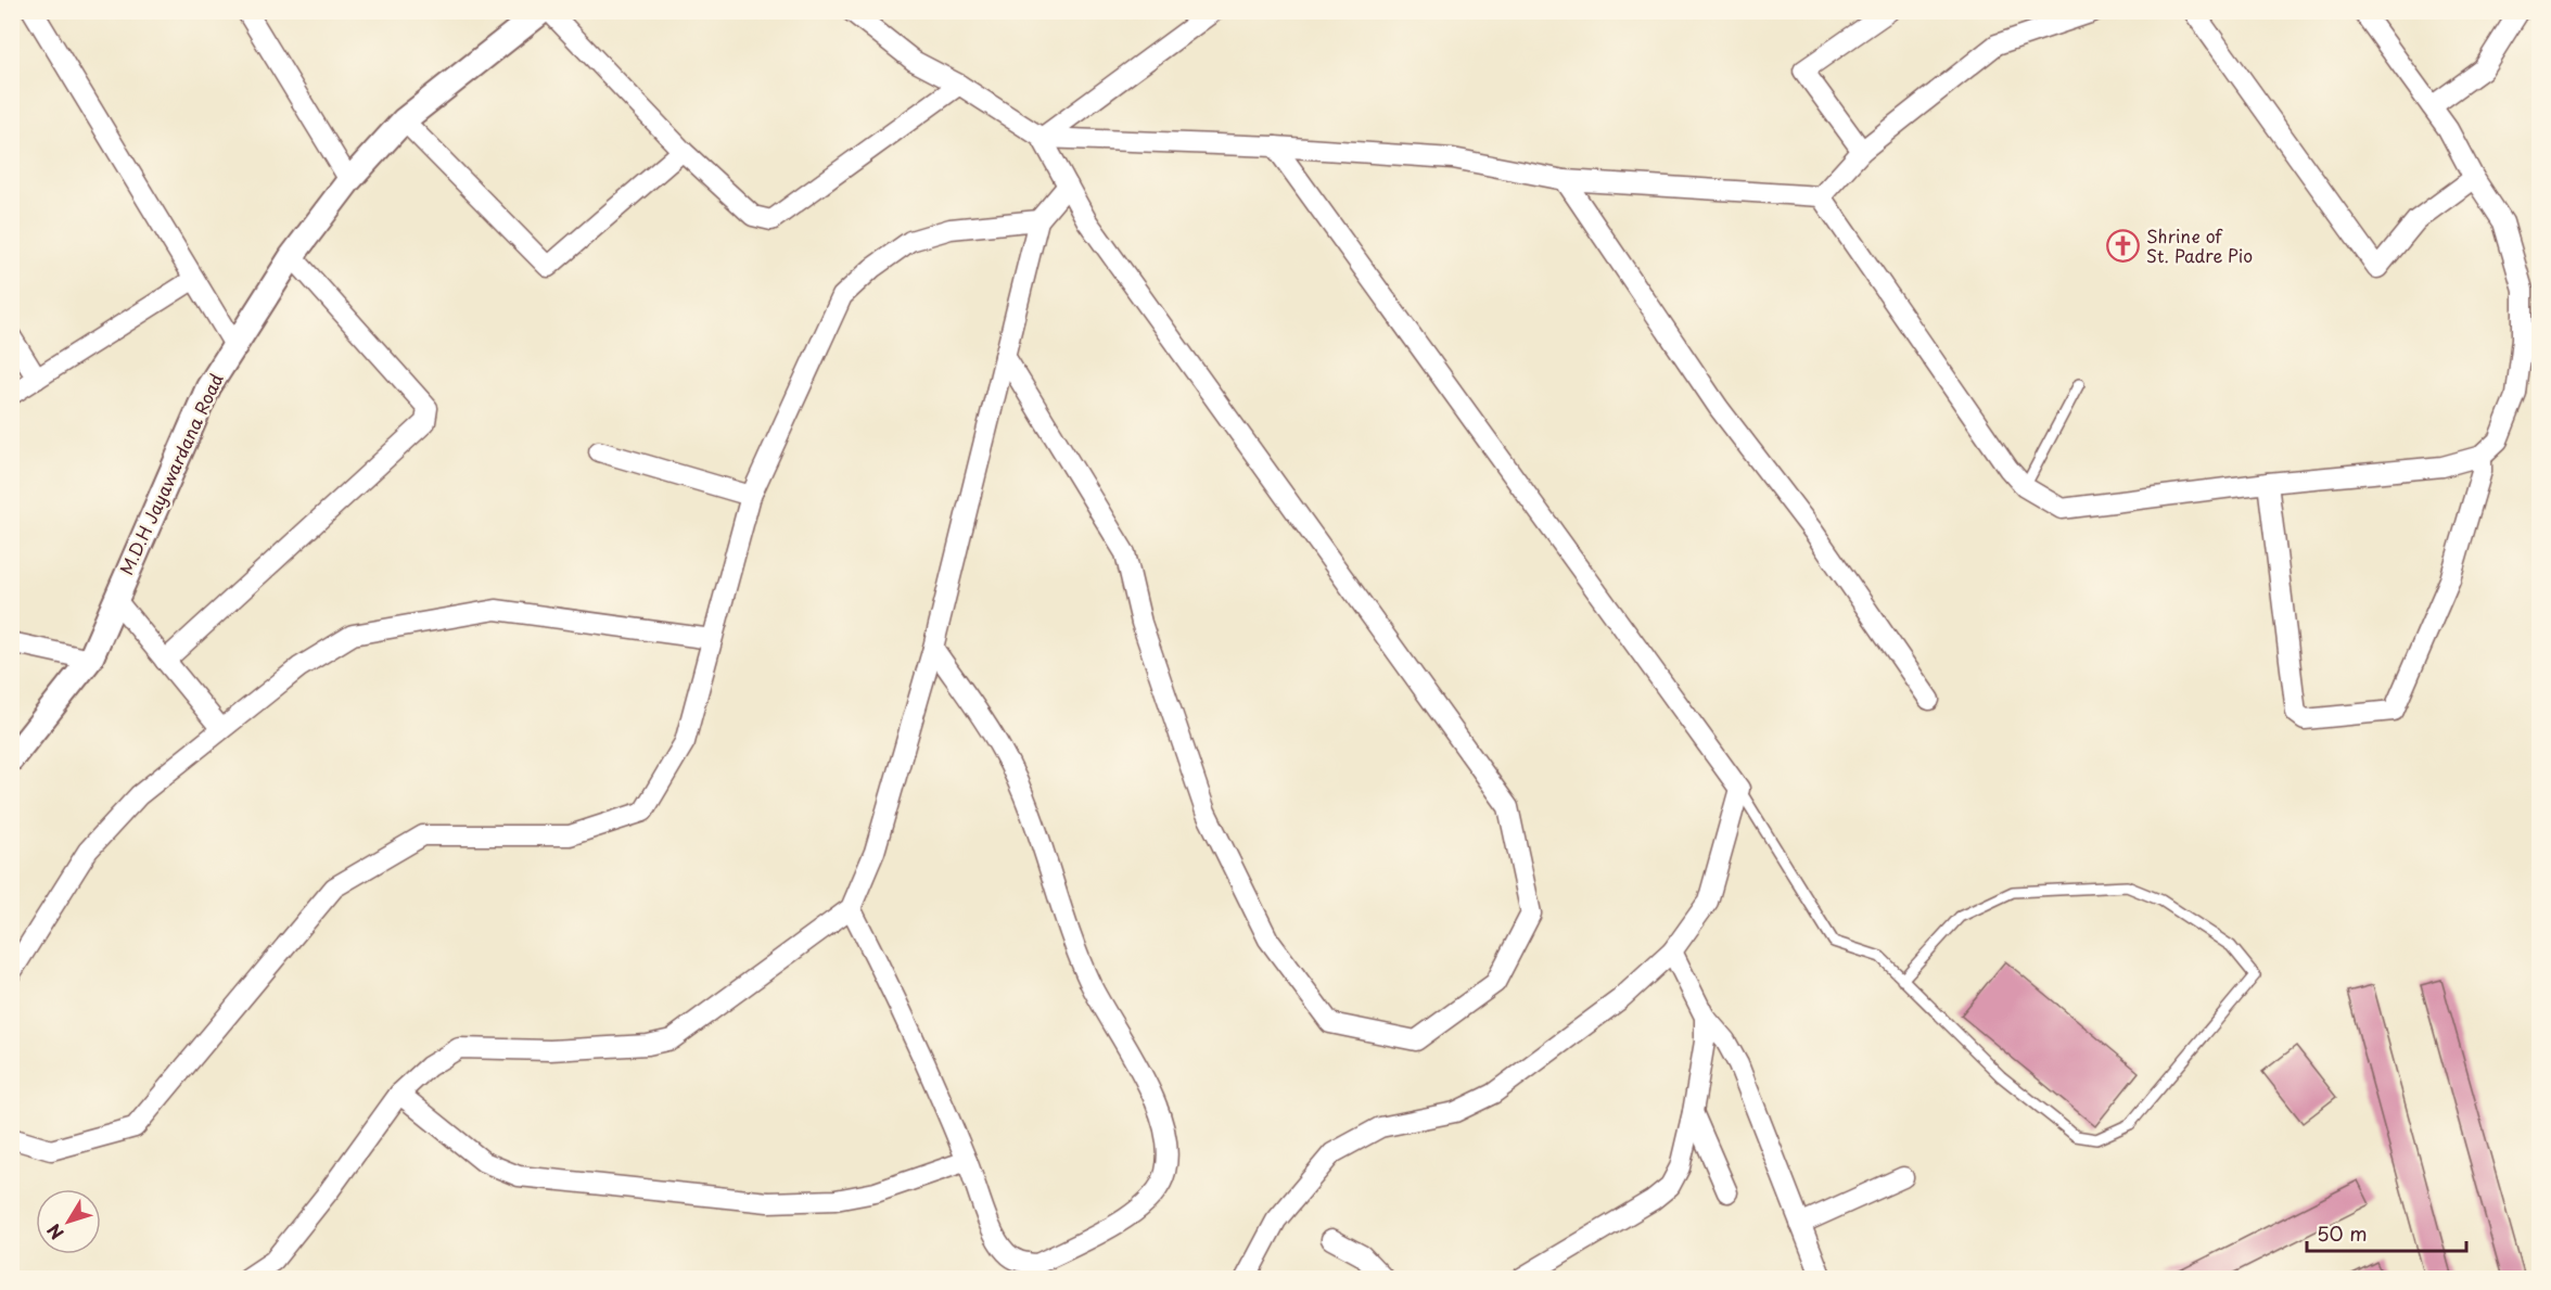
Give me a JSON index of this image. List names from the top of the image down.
{
  "streets": {
    "street": ["M.D.H Jayawardana Road"]
  },
  "places": {
    "church": ["Shrine of St. Padre Pio"]
  },
  "scale_bar": "50 m",
  "north": "bottom left"
}
